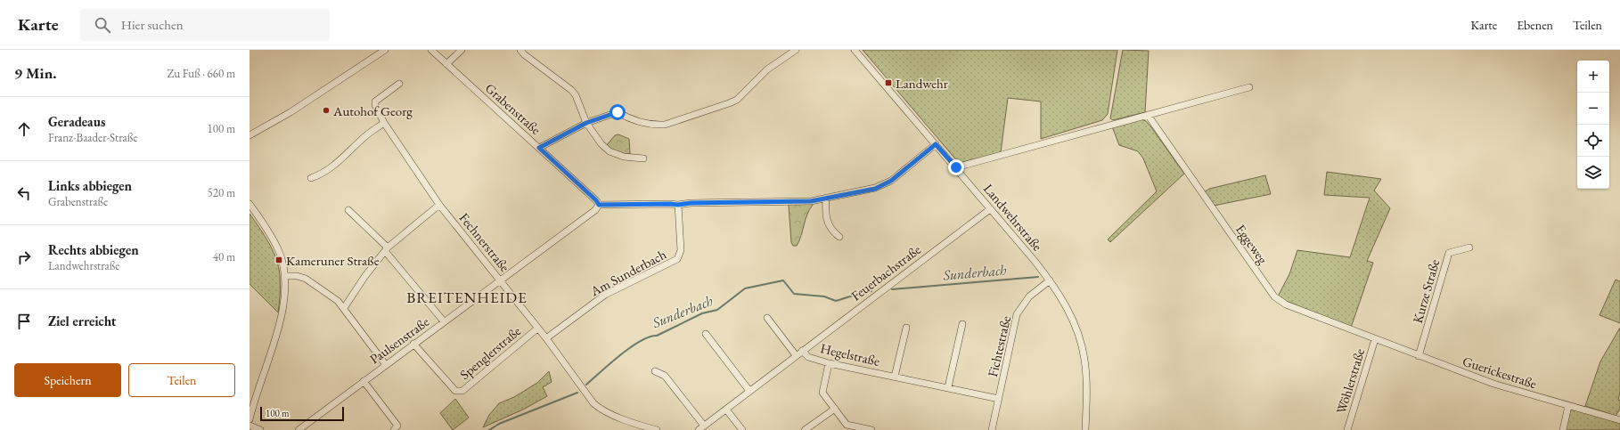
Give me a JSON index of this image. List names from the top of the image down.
{
  "streets": {
    "street": [
      "Grabenstraße",
      "Landwehrstraße",
      "Fechnerstraße",
      "Eggeweg",
      "Am Sunderbach",
      "Feuerbachstraße",
      "Kurze Straße",
      "Paulsenstraße",
      "Fichtestraße",
      "Spenglerstraße",
      "Hegelstraße",
      "Guerickestraße",
      "Wöhlerstraße"
    ]
  },
  "crossings": [
    ["Grabenstraße", "Paulsenstraße"],
    ["Landwehrstraße", "Feuerbachstraße"],
    ["Landwehrstraße", "Fichtestraße"],
    ["Fechnerstraße", "Am Sunderbach"],
    ["Fechnerstraße", "Paulsenstraße"],
    ["Fechnerstraße", "Spenglerstraße"],
    ["Eggeweg", "Guerickestraße"],
    ["Eggeweg", "Wöhlerstraße"],
    ["Feuerbachstraße", "Hegelstraße"],
    ["Kurze Straße", "Guerickestraße"],
    ["Paulsenstraße", "Spenglerstraße"],
    ["Fichtestraße", "Hegelstraße"],
    ["Guerickestraße", "Wöhlerstraße"]
  ],
  "districts": ["BREITENHEIDE"],
  "water": ["Sunderbach"],
  "places": {
    "transit": ["Landwehr", "Kameruner Straße"],
    "other": ["Autohof Georg"]
  },
  "scale_bar": "100 m",
  "page": {
    "header": "Karte",
    "search": "Hier suchen",
    "nav": ["Karte", "Ebenen", "Teilen"],
    "heading": ["9 Min.", "Zu Fuß · 660 m"],
    "map_buttons": ["+", "−"],
    "list": [
      ["Geradeaus", "Franz-Baader-Straße", "100 m"],
      ["Links abbiegen", "Grabenstraße", "520 m"],
      ["Rechts abbiegen", "Landwehrstraße", "40 m"],
      "Ziel erreicht"
    ],
    "buttons": ["Speichern", "Teilen"],
    "scale": "100 m"
  }
}
